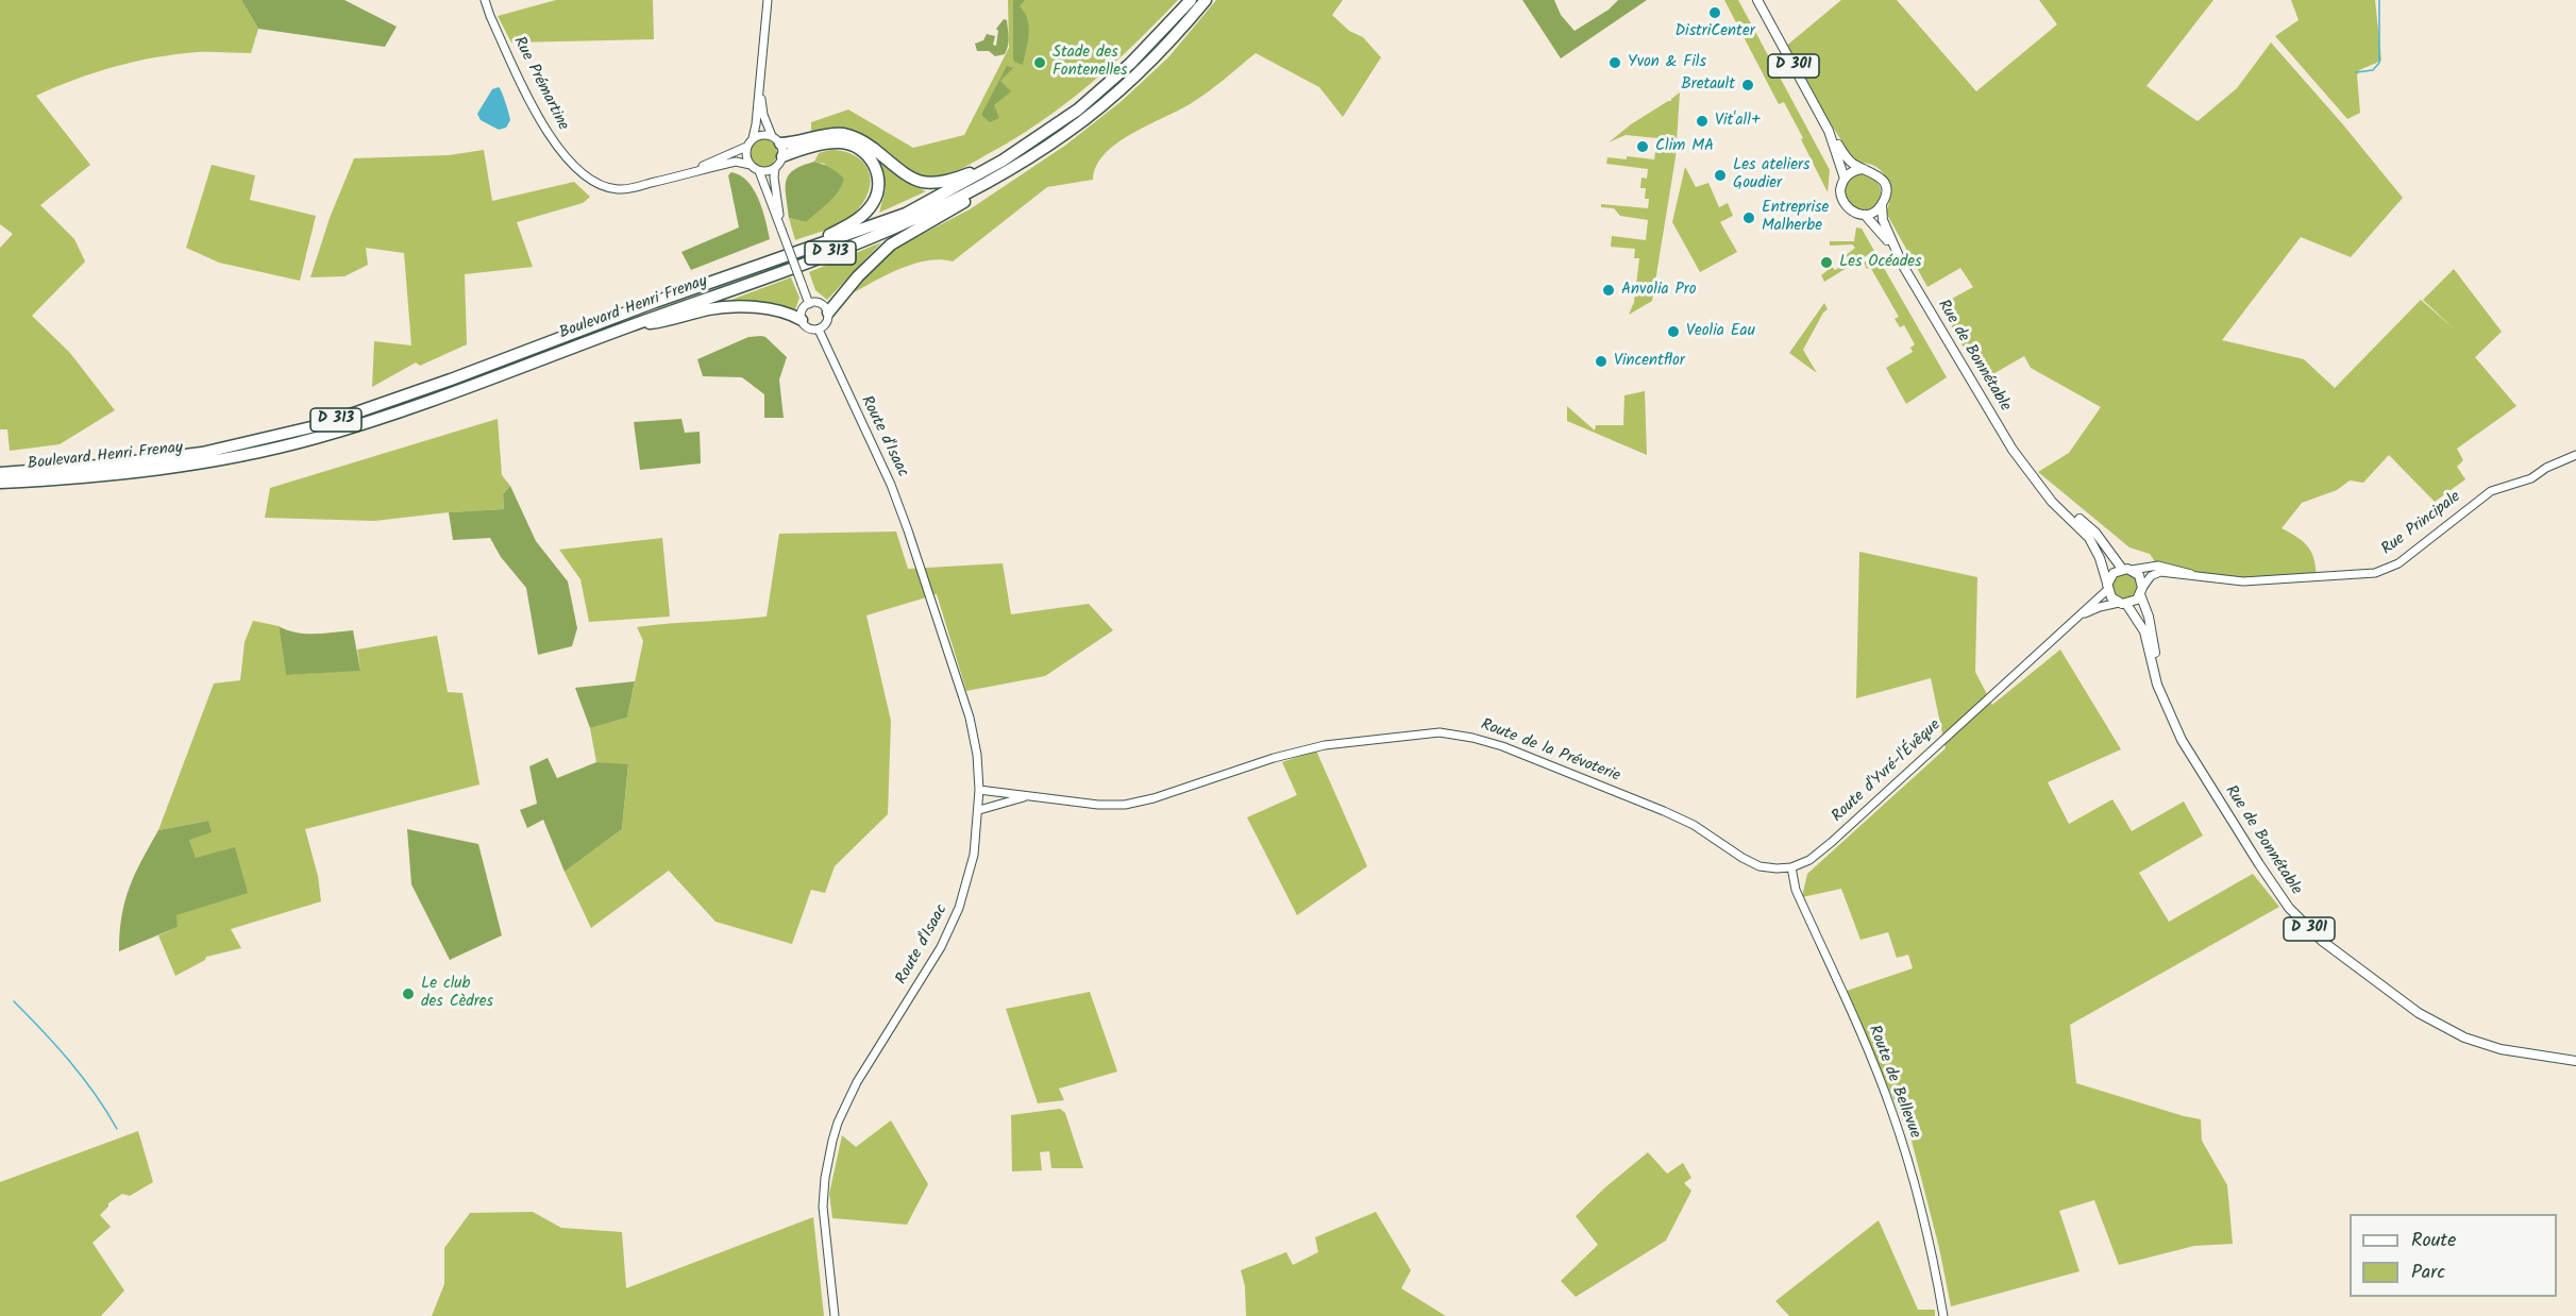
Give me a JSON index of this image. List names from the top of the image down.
{
  "streets": {
    "highway": ["D 313", "Boulevard Henri Frenay"],
    "main road": ["D 301", "Rue de Bonnétable"],
    "street": [
      "Rue Prémartine",
      "Route d'Isaac",
      "Rue Principale",
      "Route de la Prévoterie",
      "Route d'Yvré-l'Évêque",
      "Route de Bellevue"
    ]
  },
  "crossings": [
    ["D 301", "Rue de Bonnétable"],
    ["D 301", "Route d'Yvré-l'Évêque"],
    ["Rue Prémartine", "D 313"],
    ["D 313", "Boulevard Henri Frenay"],
    ["D 313", "Route d'Isaac"],
    ["Route d'Isaac", "Route de la Prévoterie"],
    ["Route de la Prévoterie", "Route d'Yvré-l'Évêque"],
    ["Route de la Prévoterie", "Route de Bellevue"],
    ["Route d'Yvré-l'Évêque", "Route de Bellevue"]
  ],
  "places": [
    "DistriCenter",
    "Stade des Fontenelles",
    "Yvon & Fils",
    "Bretault",
    "Vit'all+",
    "Clim MA",
    "Les ateliers Goudier",
    "Entreprise Malherbe",
    "Les Océades",
    "Anvolia Pro",
    "Veolia Eau",
    "Vincentflor",
    "Le club des Cèdres"
  ],
  "legend": ["Route", "Parc"]
}
